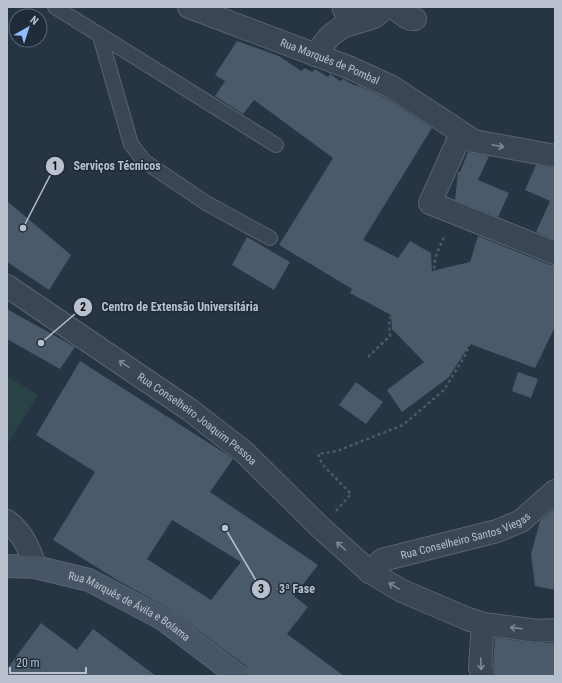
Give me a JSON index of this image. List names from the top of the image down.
{
  "streets": {
    "main road": ["Rua Marquês de Ávila e Bolama"],
    "street": ["Rua Marquês de Pombal", "Rua Conselheiro Joaquim Pessoa", "Rua Conselheiro Santos Viegas"]
  },
  "crossings": [
    ["Rua Conselheiro Joaquim Pessoa", "Rua Conselheiro Santos Viegas"]
  ],
  "one_way": ["Rua Conselheiro Joaquim Pessoa"],
  "places": ["Serviços Técnicos", "Centro de Extensão Universitária", "3ª Fase"],
  "scale_bar": "20 m",
  "north": "top right"
}
